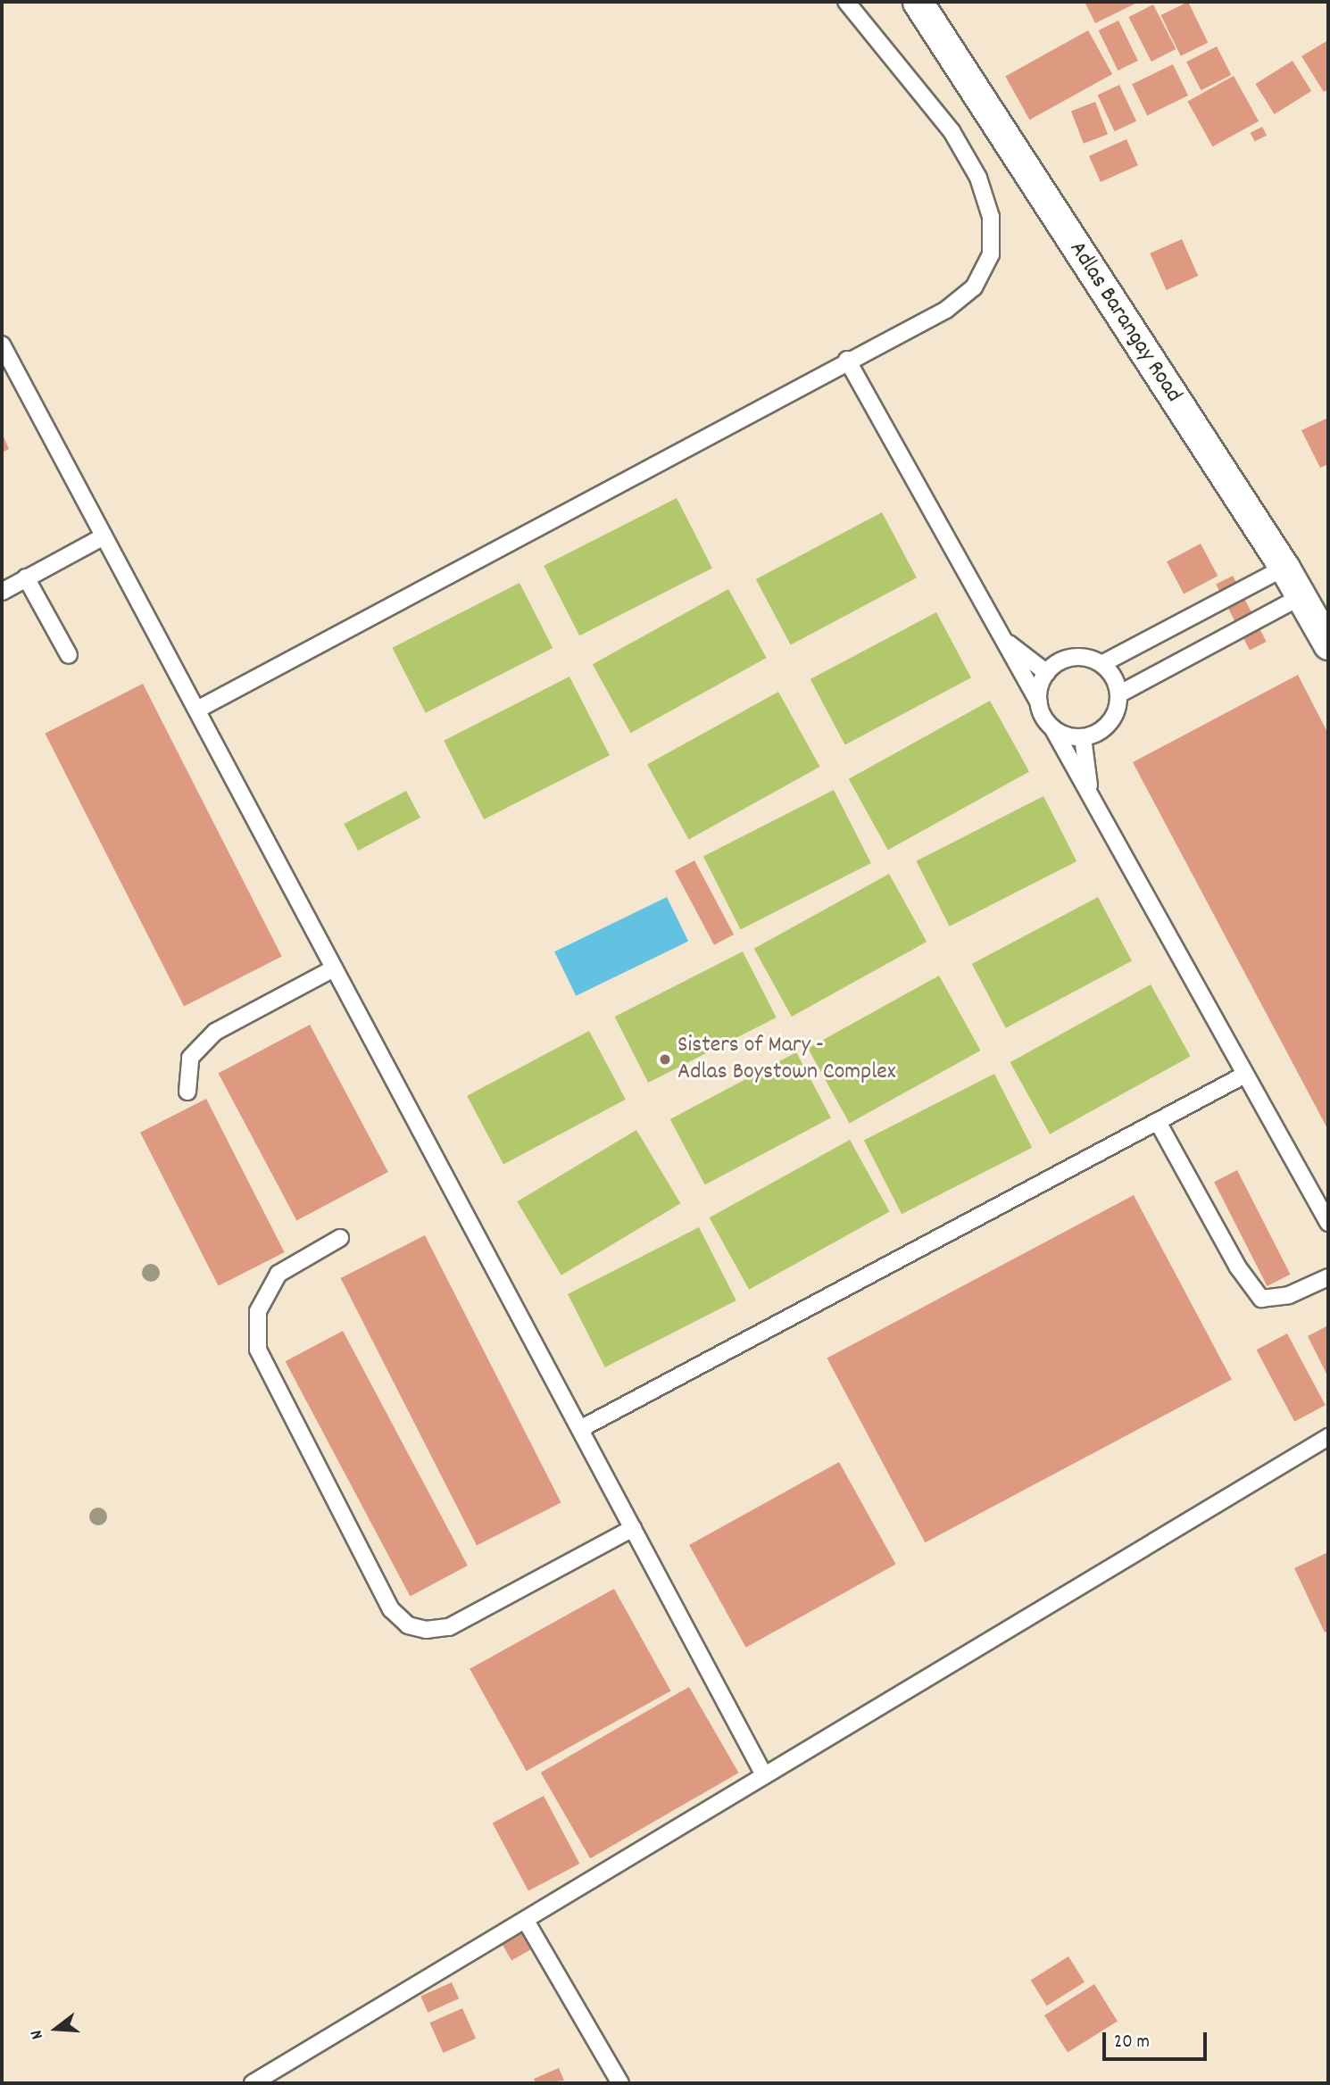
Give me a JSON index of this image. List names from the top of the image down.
{
  "streets": {
    "street": ["Adlas Barangay Road"]
  },
  "places": ["Sisters of Mary - Adlas Boystown Complex"],
  "scale_bar": "20 m",
  "north": "left"
}
